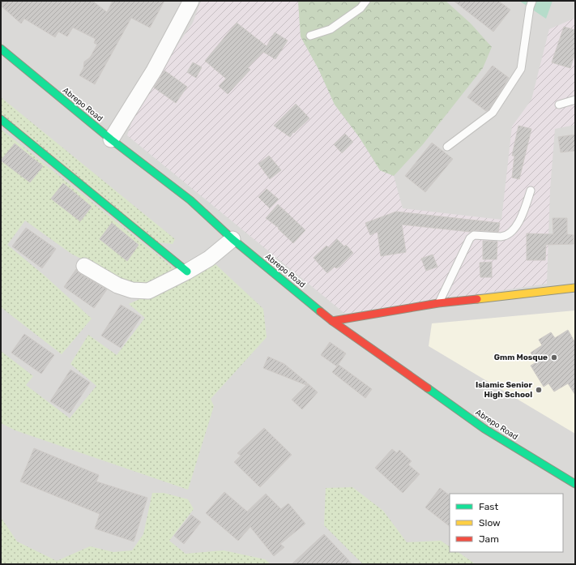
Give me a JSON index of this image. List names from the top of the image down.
{
  "streets": {
    "main road": ["Abrepo Road"]
  },
  "places": ["Gmm Mosque", "Islamic Senior High School"],
  "legend": ["Fast", "Slow", "Jam"]
}
